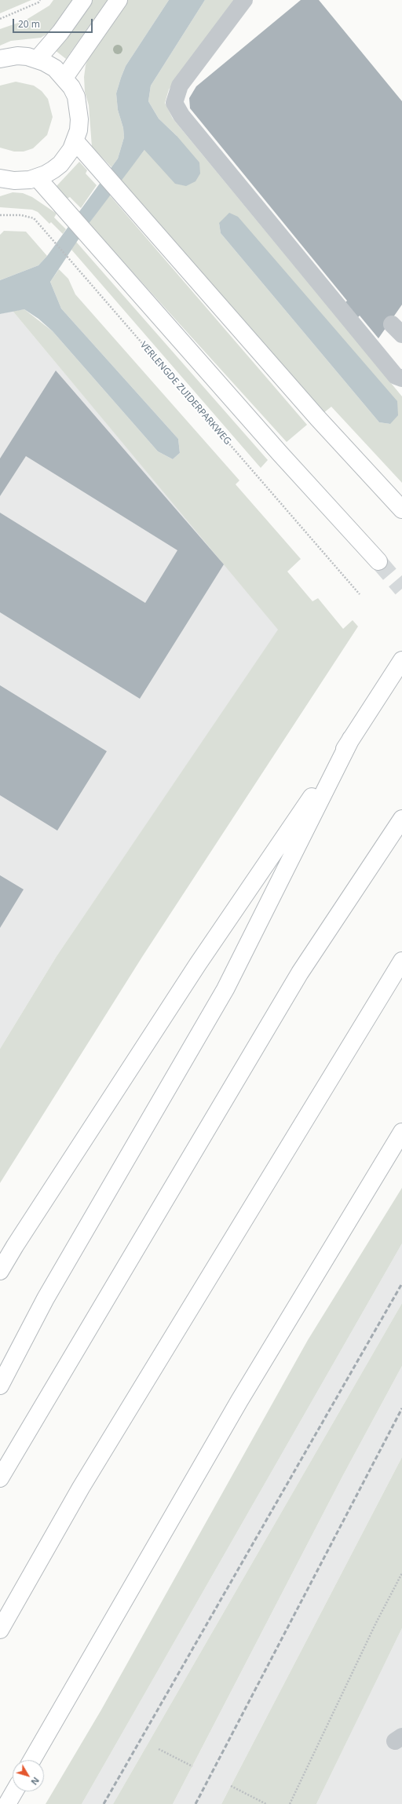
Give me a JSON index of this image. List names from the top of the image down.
{
  "streets": {
    "path": ["VERLENGDE ZUIDERPARKWEG"]
  },
  "scale_bar": "20 m",
  "north": "bottom right"
}
